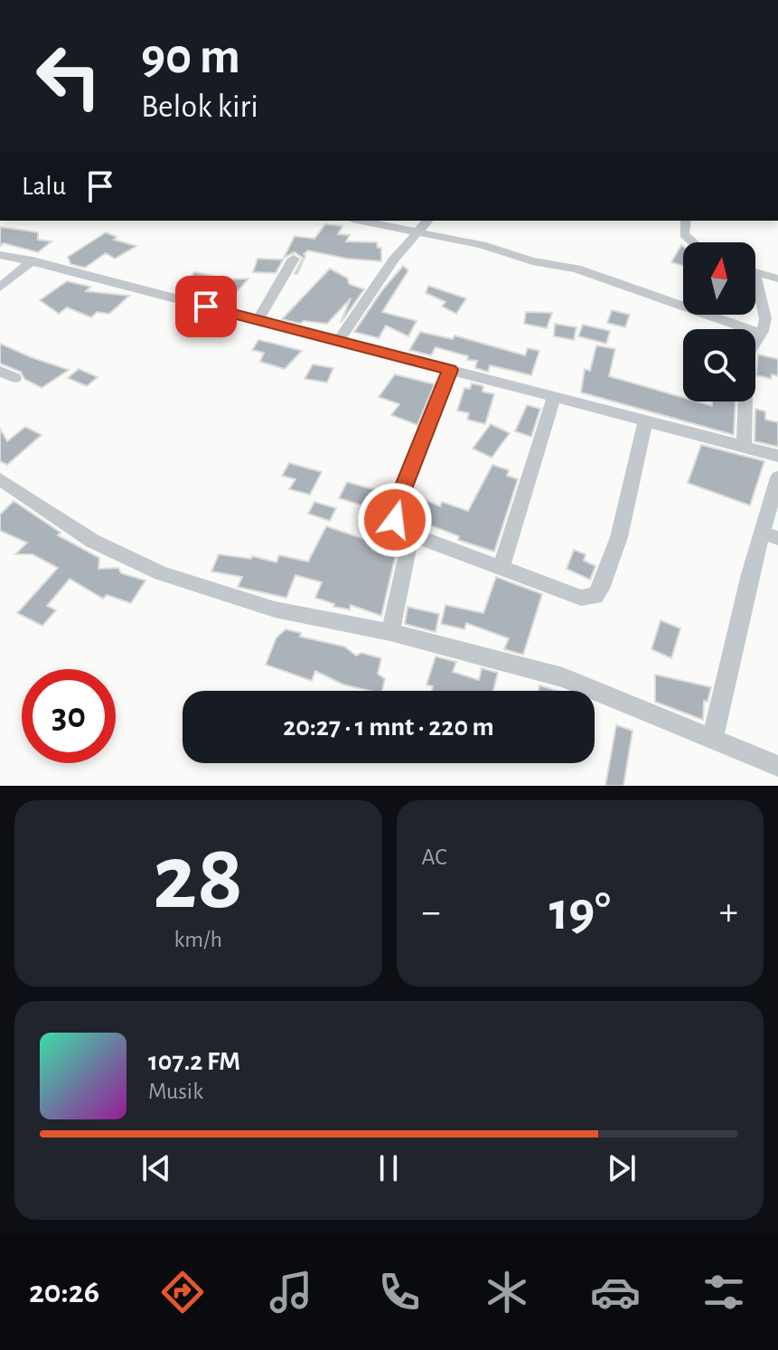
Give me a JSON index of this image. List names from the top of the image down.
{
  "north": "top",
  "page": {
    "turn": ["90 m", "Belok kiri"],
    "then": "Lalu",
    "limit": "30",
    "trip": "20:27 · 1 mnt · 220 m",
    "tile": [
      ["28", "km/h"],
      "AC"
    ],
    "heat": ["−", "19°", "+"],
    "song": ["107.2 FM", "Musik"],
    "tabs": "20:26"
  }
}
